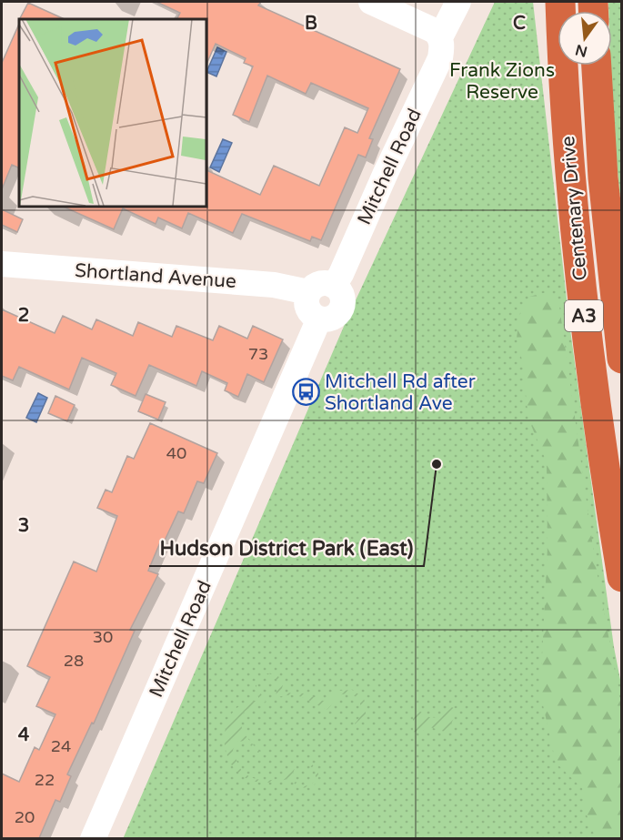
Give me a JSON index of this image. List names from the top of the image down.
{
  "streets": {
    "highway": ["Centenary Drive", "A3"],
    "street": ["Mitchell Road", "Shortland Avenue"]
  },
  "crossings": [
    ["Mitchell Road", "Shortland Avenue"]
  ],
  "parks": ["Frank Zions Reserve"],
  "places": {
    "bus stop": ["Mitchell Rd after Shortland Ave"],
    "other": ["Hudson District Park (East)"]
  },
  "house_numbers": [
    "73",
    "40",
    "30",
    "28",
    "24",
    "22",
    "20"
  ],
  "north": "bottom",
  "grid": {
    "columns": ["B", "C"],
    "rows": ["2", "3", "4"]
  }
}
